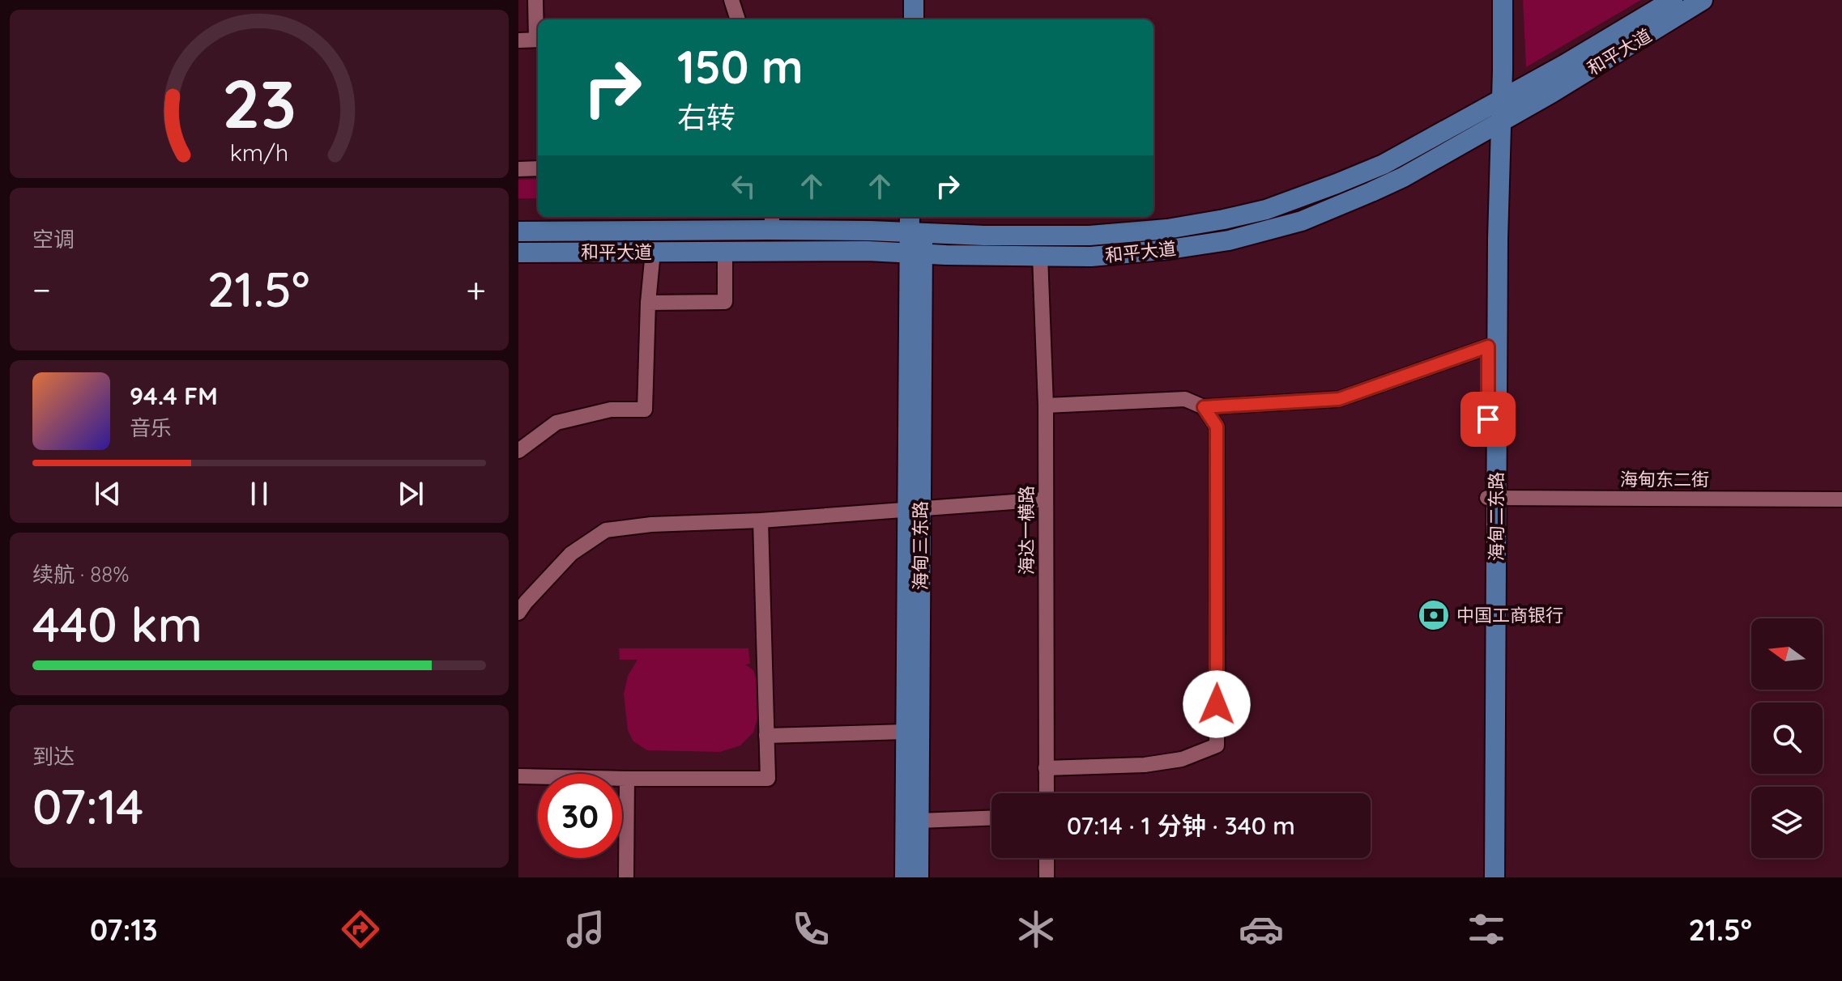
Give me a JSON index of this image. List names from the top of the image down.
{
  "streets": {
    "main road": ["和平大道", "海甸二东路", "海甸三东路"],
    "street": ["海甸东二街", "海达一横路"]
  },
  "crossings": [
    ["和平大道", "海甸二东路"],
    ["和平大道", "海达一横路"],
    ["海甸东二街", "海甸二东路"]
  ],
  "places": {
    "bank": ["中国工商银行"]
  },
  "north": "left",
  "page": {
    "turn": ["150 m", "右转"],
    "tile": [
      "空调",
      ["续航 · 88%", "440 km"],
      ["到达", "07:14"]
    ],
    "heat": ["−", "21.5°", "+"],
    "song": ["94.4 FM", "音乐"],
    "limit": "30",
    "trip": "07:14 · 1 分钟 · 340 m",
    "tabs": ["07:13", "21.5°"],
    "gauge": ["23", "km/h"]
  }
}
